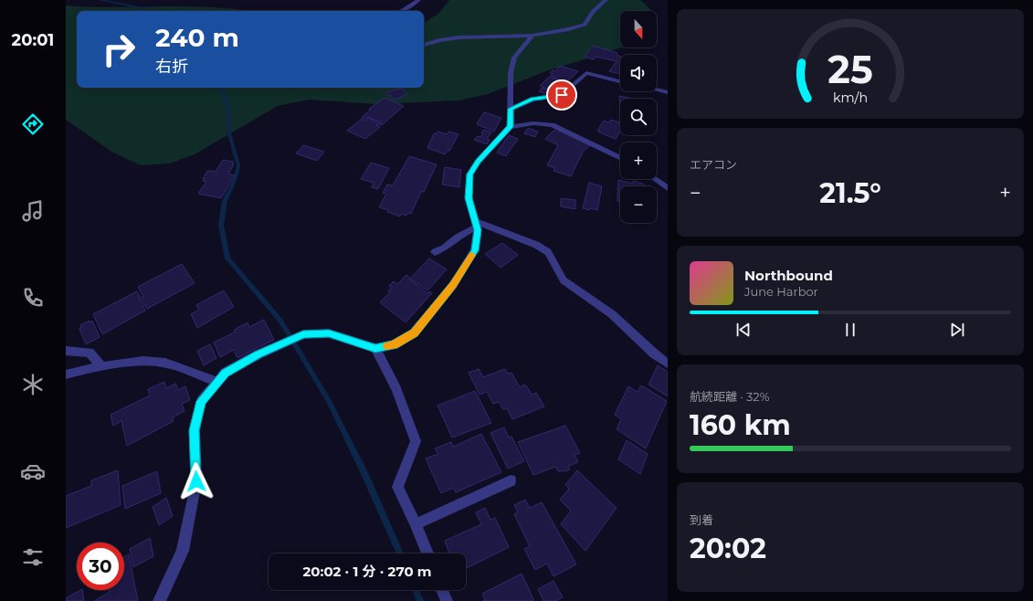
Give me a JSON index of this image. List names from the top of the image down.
{
  "north": "bottom",
  "page": {
    "tabs": "20:01",
    "map_buttons": ["+", "−"],
    "turn": ["240 m", "右折"],
    "tile": [
      "エアコン",
      ["航続距離 · 32%", "160 km"],
      ["到着", "20:02"]
    ],
    "heat": ["−", "21.5°", "+"],
    "song": ["Northbound", "June Harbor"],
    "limit": "30",
    "trip": "20:02 · 1 分 · 270 m",
    "gauge": ["25", "km/h"]
  }
}
